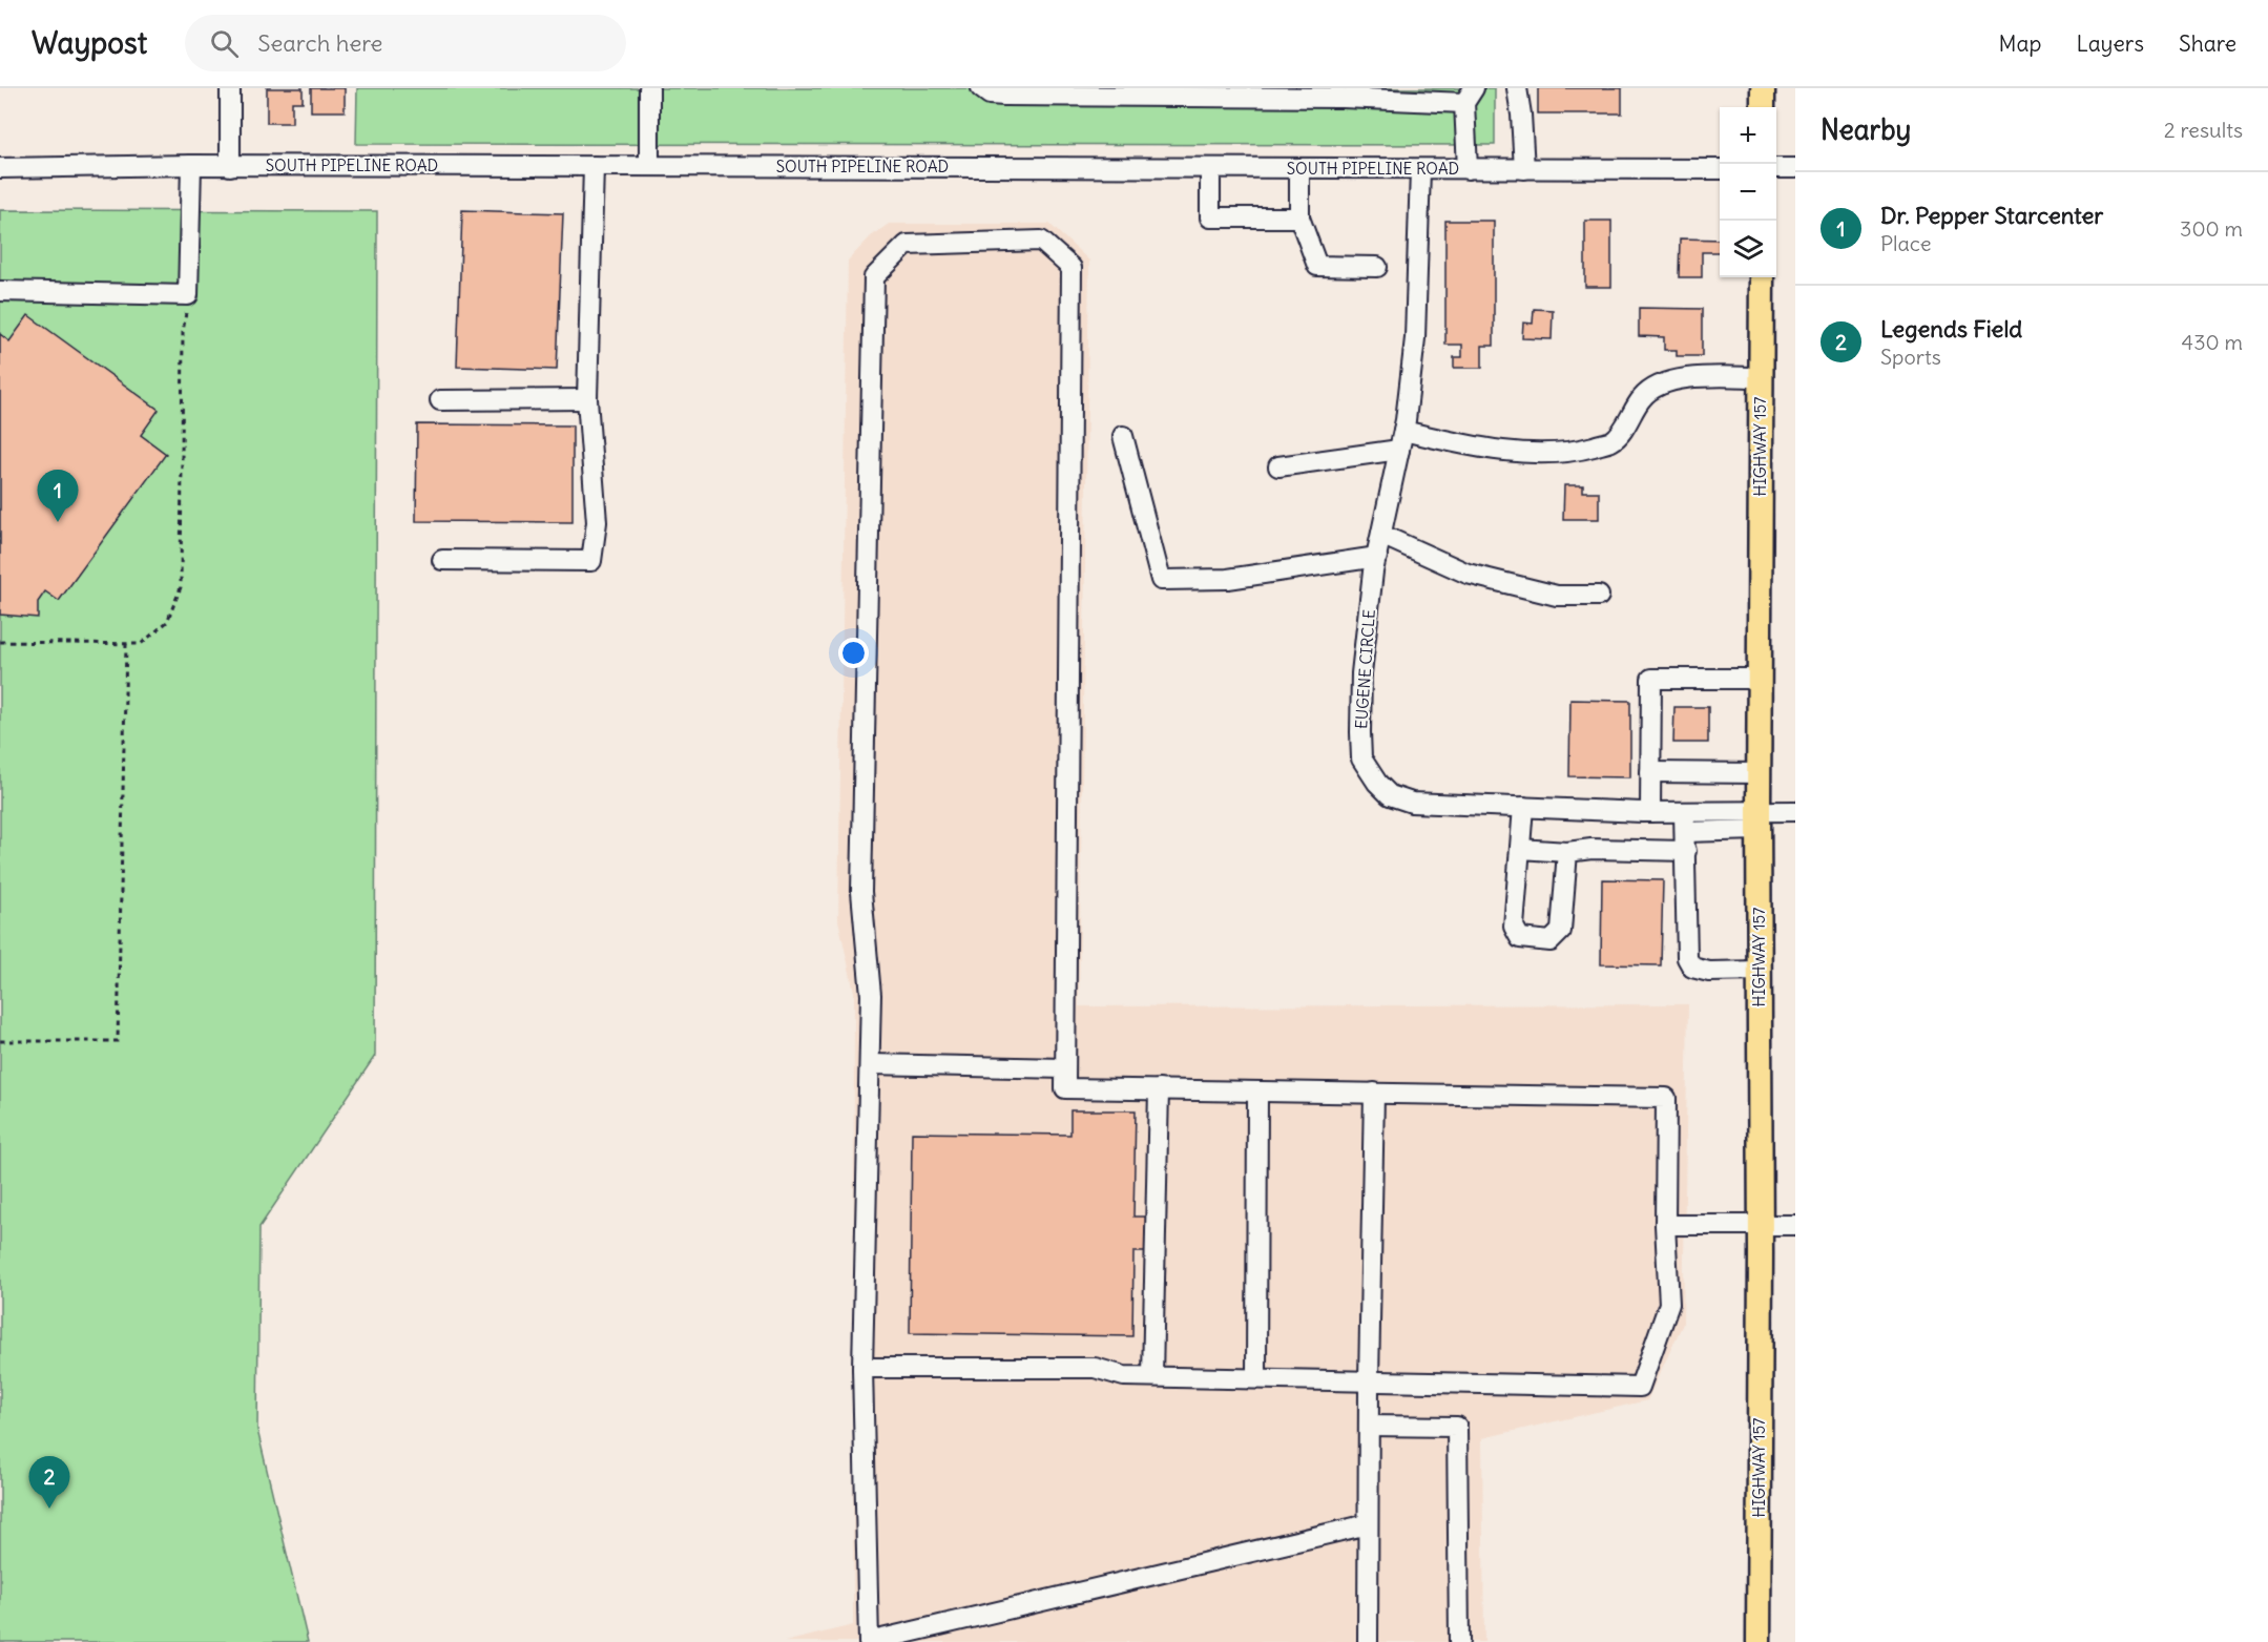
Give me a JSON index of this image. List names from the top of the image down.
{
  "streets": {
    "main road": ["HIGHWAY 157"],
    "street": ["SOUTH PIPELINE ROAD", "EUGENE CIRCLE"]
  },
  "crossings": [
    ["SOUTH PIPELINE ROAD", "EUGENE CIRCLE"],
    ["HIGHWAY 157", "EUGENE CIRCLE"]
  ],
  "page": {
    "header": "Waypost",
    "search": "Search here",
    "nav": ["Map", "Layers", "Share"],
    "heading": ["Nearby", "2 results"],
    "map_buttons": ["+", "−"],
    "list": [
      {
        "mark": "1",
        "name": "Dr. Pepper Starcenter",
        "note": "Place",
        "value": "300 m"
      },
      {
        "mark": "2",
        "name": "Legends Field",
        "note": "Sports",
        "value": "430 m"
      }
    ],
    "pins": ["1", "2"]
  }
}
